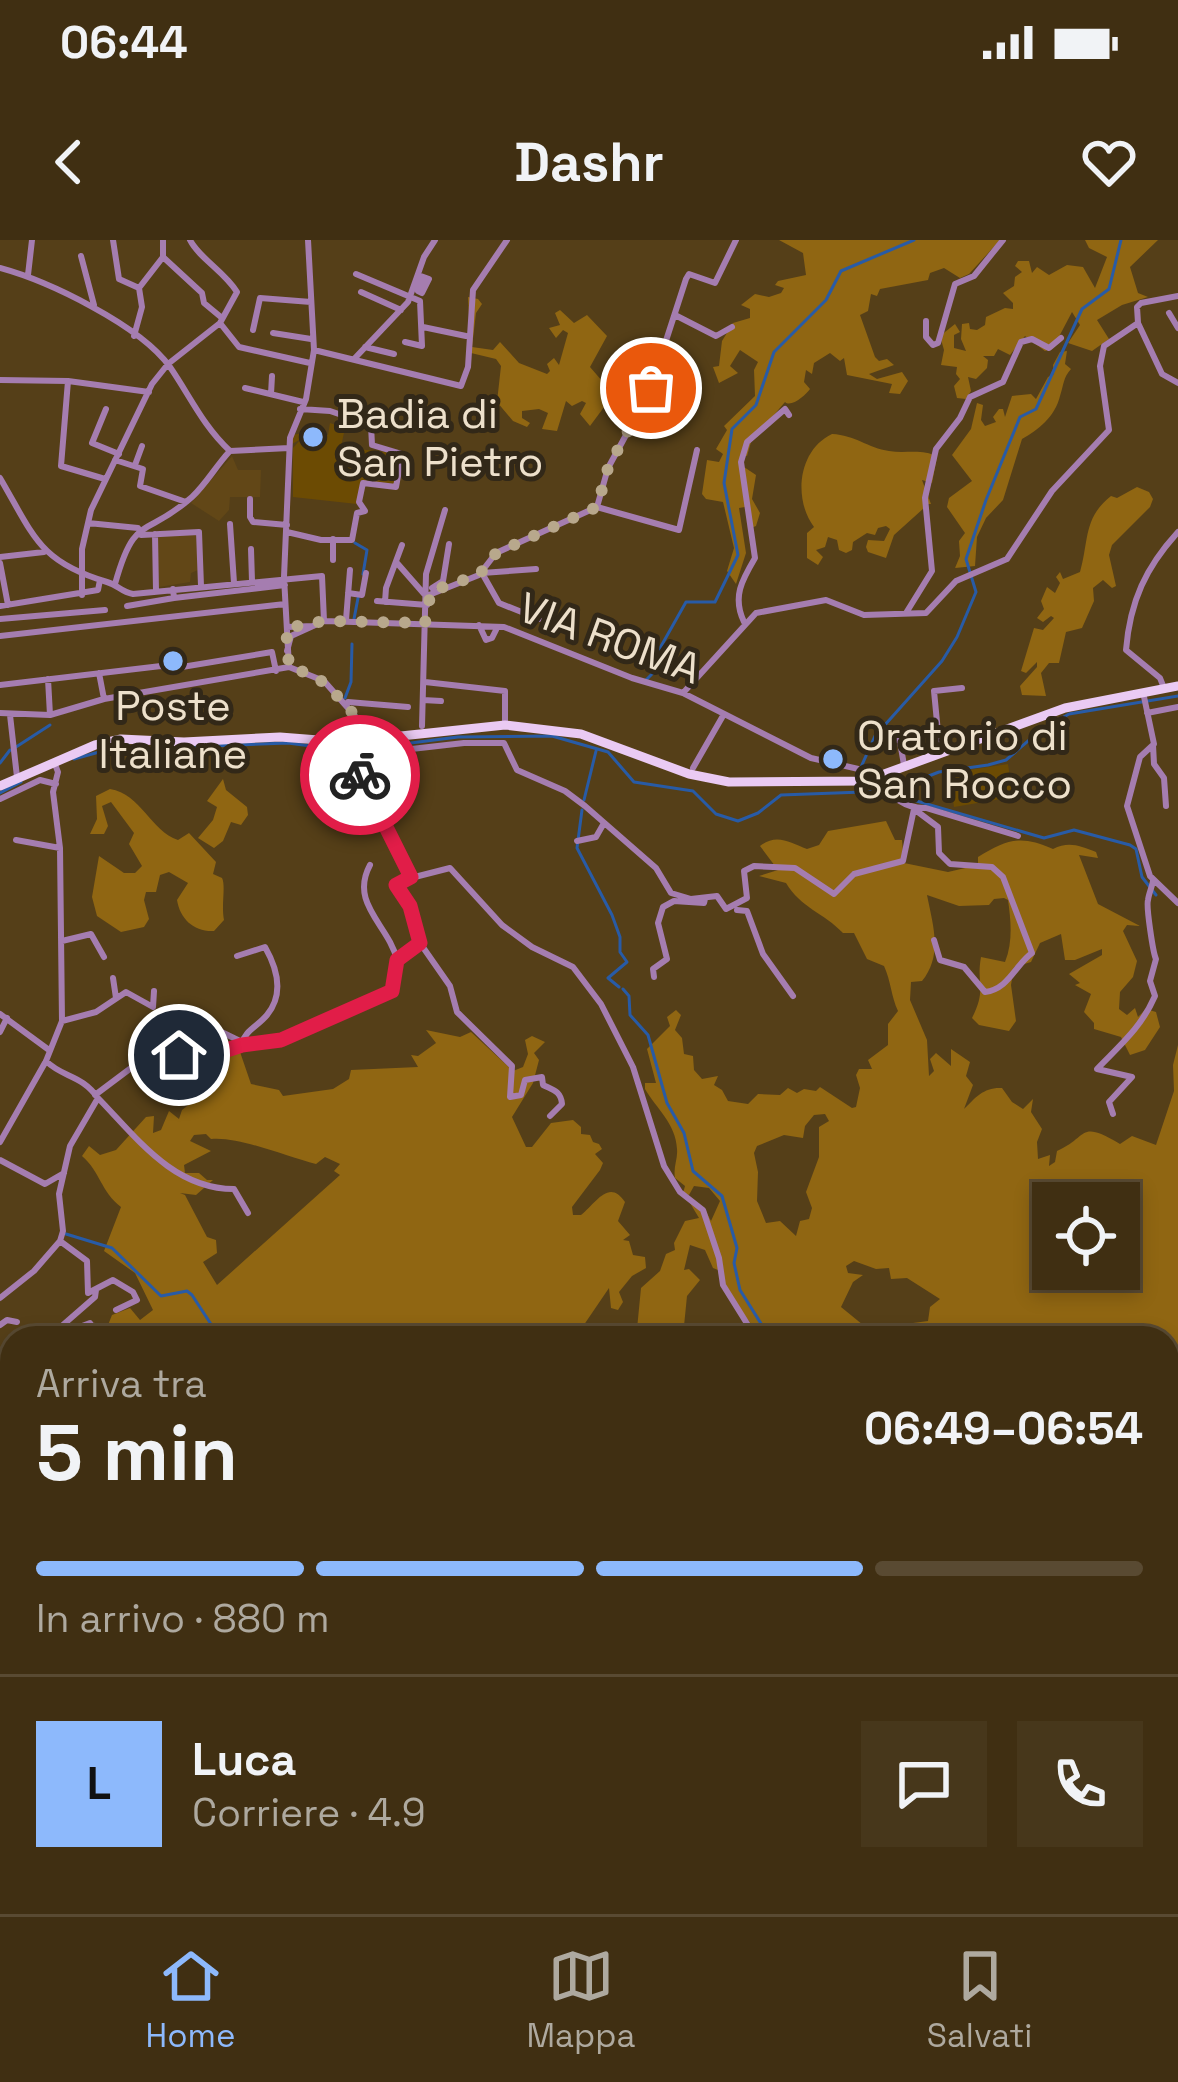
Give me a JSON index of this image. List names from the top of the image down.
{
  "streets": {
    "street": ["VIA ROMA"]
  },
  "places": ["Badia di San Pietro", "Poste Italiane", "Oratorio di San Rocco"],
  "page": {
    "status": "06:44",
    "header": "Dashr",
    "heading": ["5 min", "Arriva tra", "06:49–06:54"],
    "panel": ["Luca", "Corriere · 4.9"],
    "bar": "In arrivo · 880 m",
    "round": "L",
    "tabs": ["Home", "Mappa", "Salvati"]
  }
}
